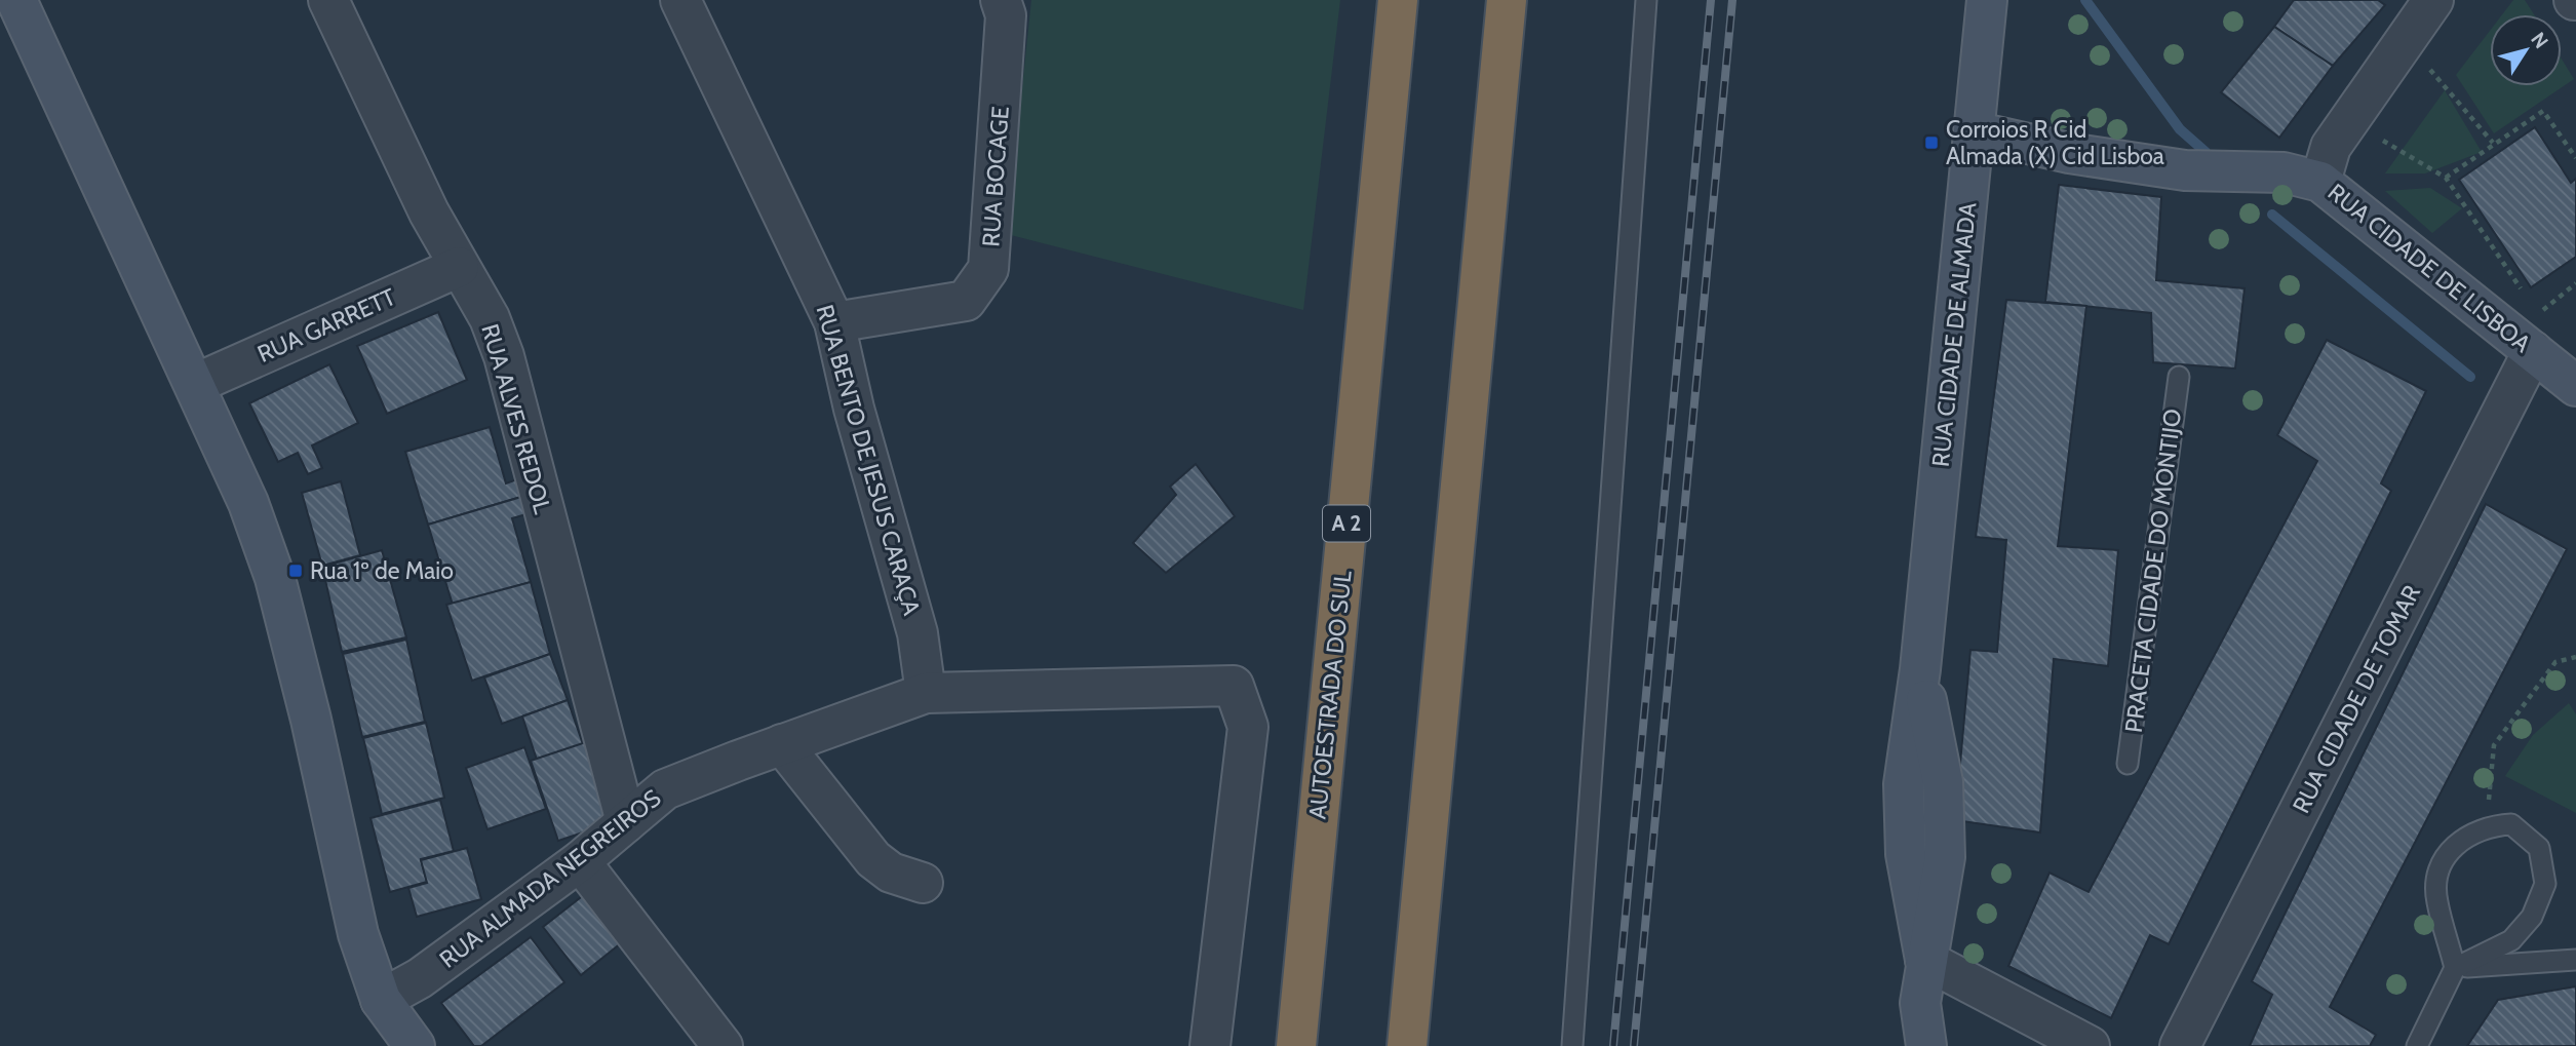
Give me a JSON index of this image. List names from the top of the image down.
{
  "streets": {
    "highway": ["A 2", "AUTOESTRADA DO SUL"],
    "street": [
      "RUA BOCAGE",
      "RUA CIDADE DE LISBOA",
      "RUA GARRETT",
      "RUA CIDADE DE ALMADA",
      "RUA ALVES REDOL",
      "RUA BENTO DE JESUS CARAÇA",
      "RUA CIDADE DE TOMAR",
      "RUA ALMADA NEGREIROS"
    ],
    "lane": ["PRACETA CIDADE DO MONTIJO"]
  },
  "crossings": [
    ["RUA BOCAGE", "RUA BENTO DE JESUS CARAÇA"],
    ["RUA CIDADE DE LISBOA", "RUA CIDADE DE TOMAR"],
    ["RUA GARRETT", "RUA ALVES REDOL"],
    ["RUA ALVES REDOL", "RUA ALMADA NEGREIROS"],
    ["RUA BENTO DE JESUS CARAÇA", "RUA ALMADA NEGREIROS"]
  ],
  "places": {
    "transit": ["Corroios R Cid Almada (X) Cid Lisboa", "Rua 1º de Maio"]
  },
  "north": "top right"
}
